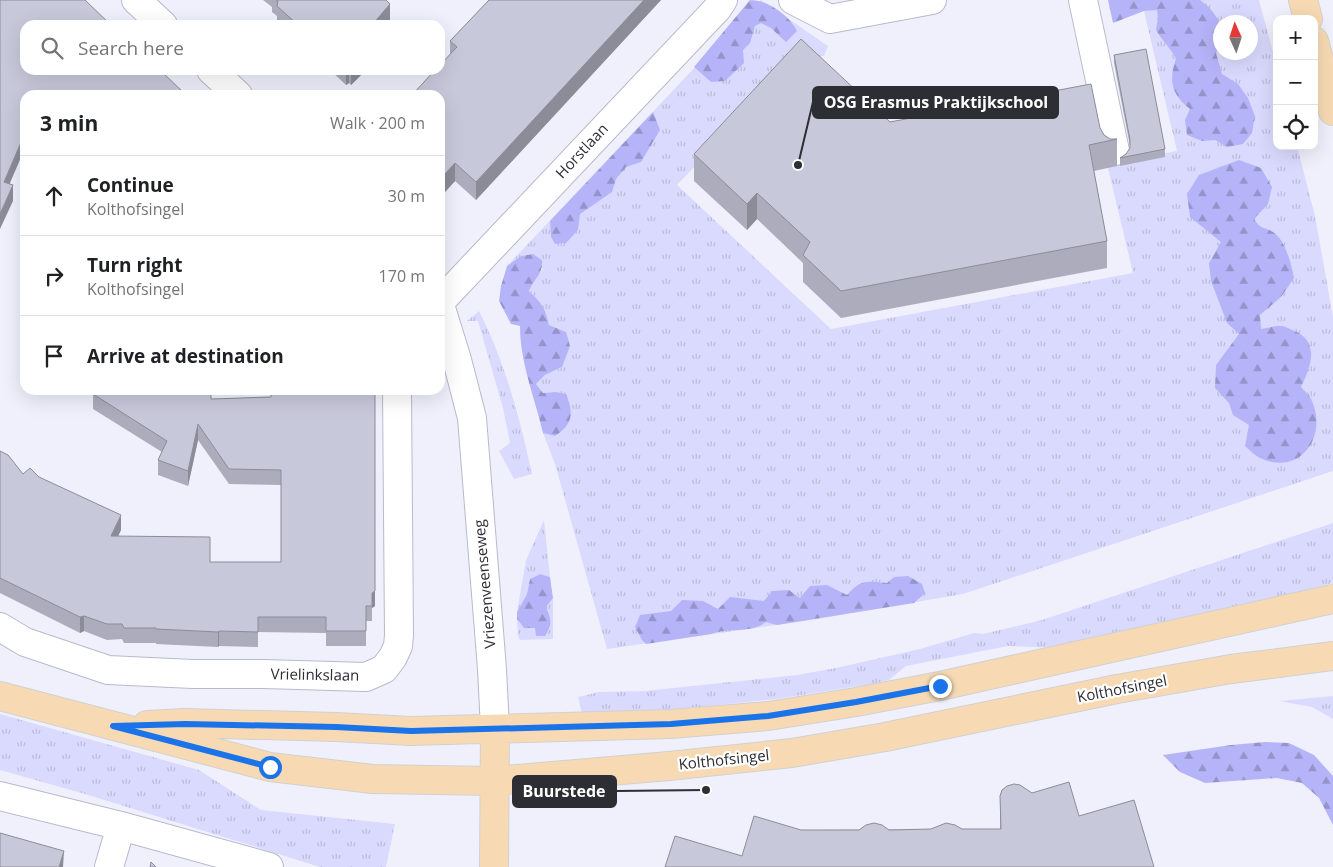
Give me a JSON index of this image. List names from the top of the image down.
{
  "streets": {
    "main road": ["Vriezenveenseweg", "Kolthofsingel"],
    "street": ["Horstlaan", "Vrielinkslaan"]
  },
  "crossings": [
    ["Vriezenveenseweg", "Kolthofsingel"]
  ],
  "places": ["OSG Erasmus Praktijkschool", "Buurstede"],
  "north": "top",
  "page": {
    "map_buttons": ["+", "−"],
    "search": "Search here",
    "heading": ["3 min", "Walk · 200 m"],
    "list": [
      ["Continue", "Kolthofsingel", "30 m"],
      ["Turn right", "Kolthofsingel", "170 m"],
      "Arrive at destination"
    ]
  }
}
